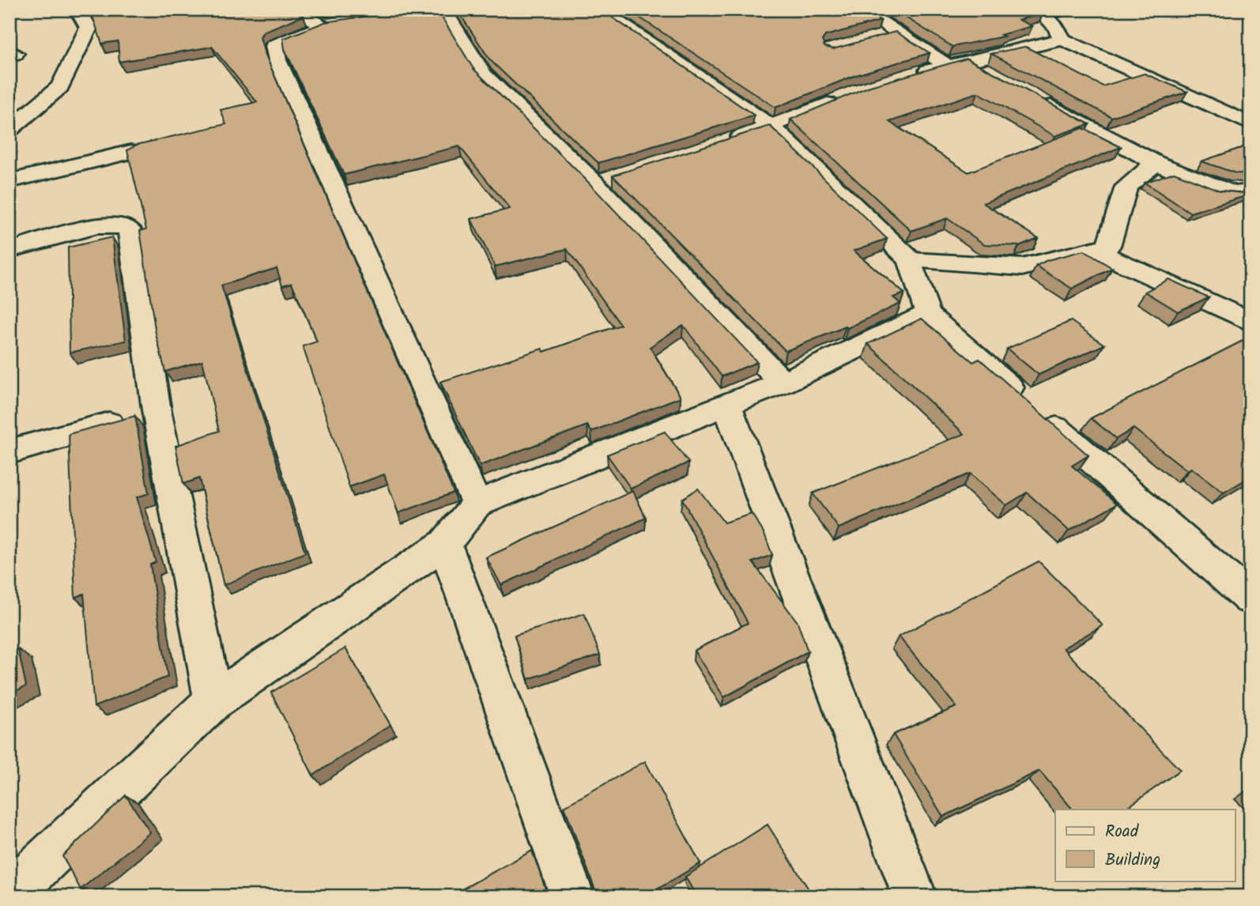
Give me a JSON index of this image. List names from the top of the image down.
{
  "legend": ["Road", "Building"]
}
